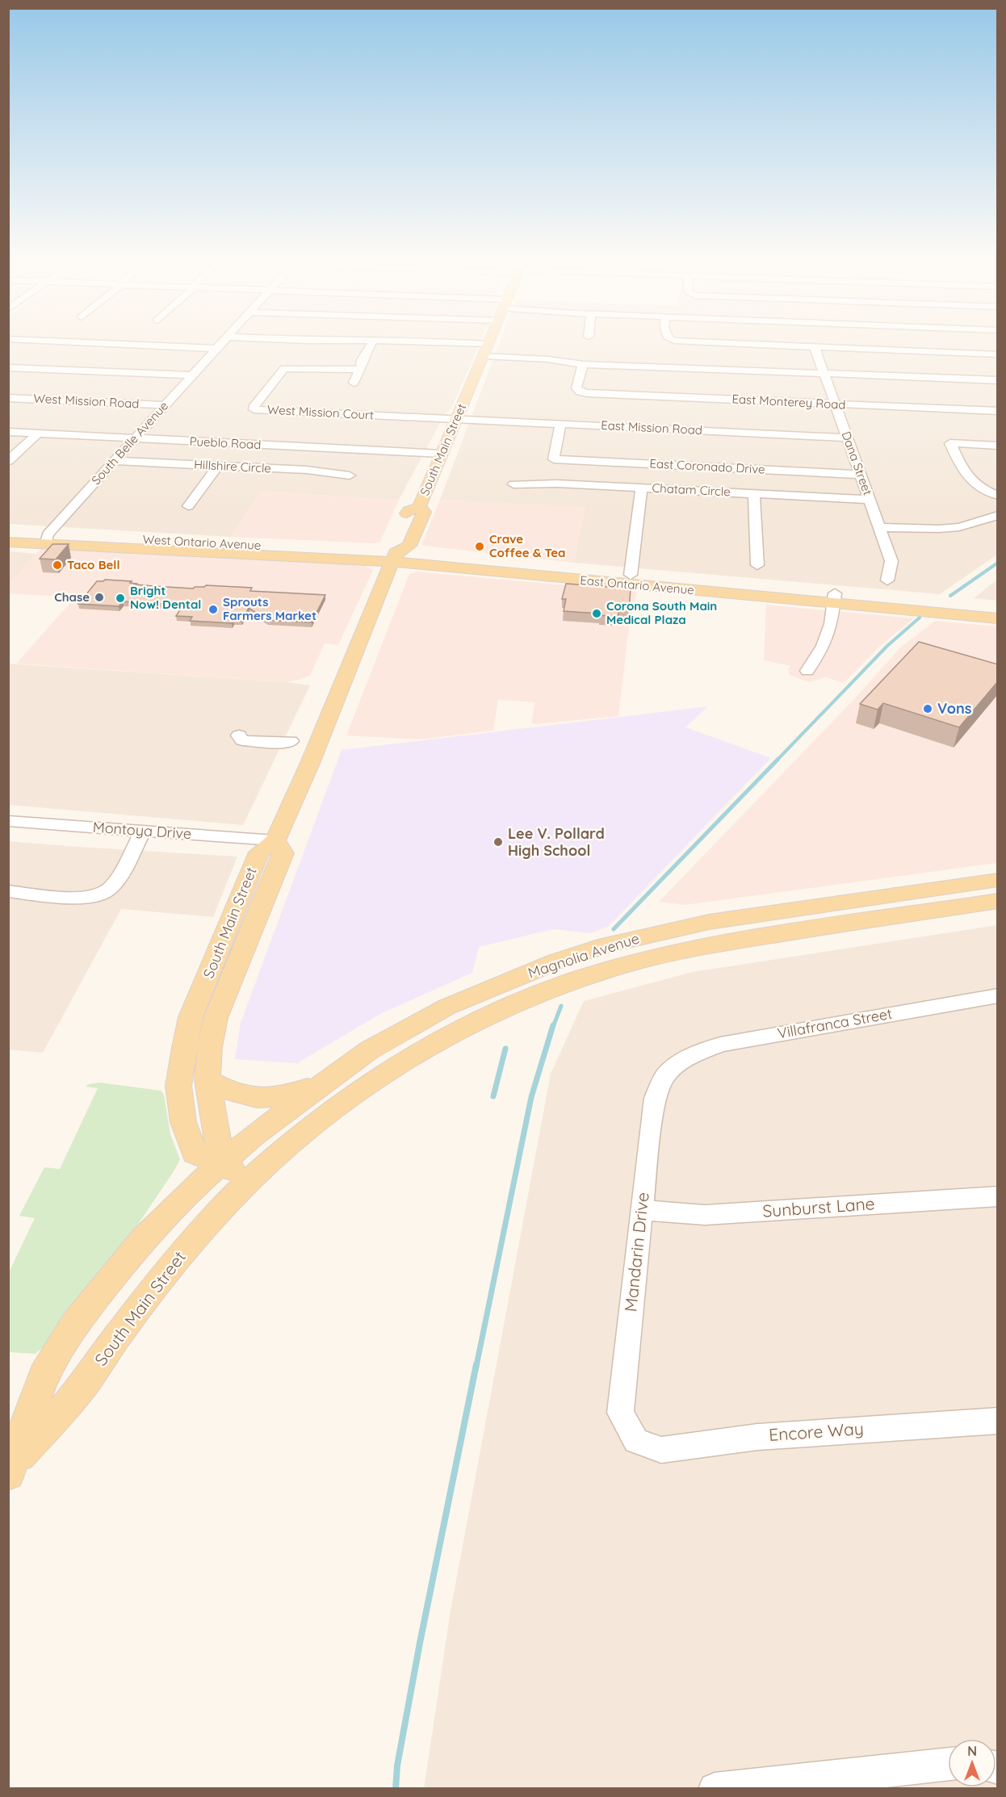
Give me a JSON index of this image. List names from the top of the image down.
{
  "streets": {
    "main road": [
      "South Main Street",
      "West Ontario Avenue",
      "East Ontario Avenue",
      "Magnolia Avenue"
    ],
    "street": [
      "West Mission Road",
      "East Monterey Road",
      "West Mission Court",
      "East Mission Road",
      "South Belle Avenue",
      "Pueblo Road",
      "Dana Street",
      "Hillshire Circle",
      "East Coronado Drive",
      "Chatam Circle",
      "Montoya Drive",
      "Villafranca Street",
      "Sunburst Lane",
      "Mandarin Drive",
      "Encore Way"
    ]
  },
  "crossings": [
    ["West Mission Road", "South Belle Avenue"],
    ["East Monterey Road", "Dana Street"],
    ["West Mission Court", "East Mission Road"],
    ["West Mission Court", "South Main Street"],
    ["East Mission Road", "South Main Street"],
    ["East Mission Road", "Dana Street"],
    ["East Mission Road", "East Coronado Drive"],
    ["South Belle Avenue", "Pueblo Road"],
    ["South Belle Avenue", "Hillshire Circle"],
    ["South Belle Avenue", "West Ontario Avenue"],
    ["Pueblo Road", "South Main Street"],
    ["South Main Street", "West Ontario Avenue"],
    ["South Main Street", "East Ontario Avenue"],
    ["South Main Street", "Montoya Drive"],
    ["South Main Street", "Magnolia Avenue"],
    ["Dana Street", "East Coronado Drive"],
    ["Dana Street", "Chatam Circle"],
    ["West Ontario Avenue", "East Ontario Avenue"],
    ["Villafranca Street", "Mandarin Drive"],
    ["Sunburst Lane", "Mandarin Drive"],
    ["Mandarin Drive", "Encore Way"]
  ],
  "places": [
    "Crave Coffee & Tea",
    "Taco Bell",
    "Chase",
    "Bright Now! Dental",
    "Sprouts Farmers Market",
    "Corona South Main Medical Plaza",
    "Vons",
    "Lee V. Pollard High School"
  ],
  "north": "top"
}
